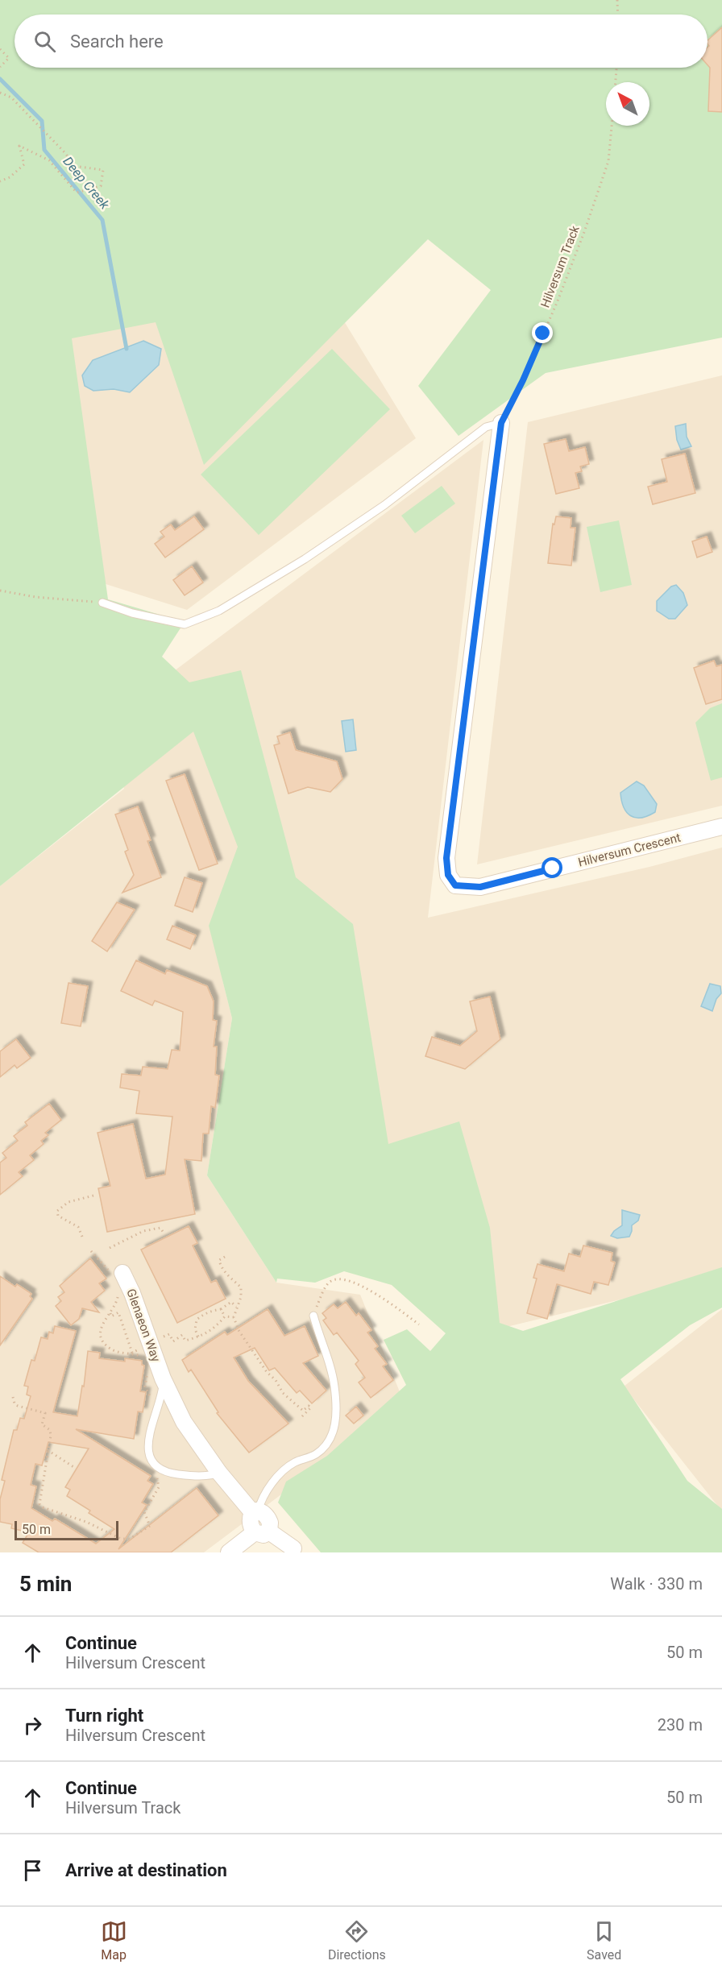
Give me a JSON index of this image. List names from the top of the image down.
{
  "streets": {
    "street": ["Hilversum Crescent", "Glenaeon Way"],
    "path": ["Hilversum Track"]
  },
  "crossings": [
    ["Hilversum Track", "Hilversum Crescent"]
  ],
  "water": ["Deep Creek"],
  "scale_bar": "50 m",
  "north": "top left",
  "page": {
    "search": "Search here",
    "scale": "50 m",
    "heading": ["5 min", "Walk · 330 m"],
    "list": [
      ["Continue", "Hilversum Crescent", "50 m"],
      ["Turn right", "Hilversum Crescent", "230 m"],
      ["Continue", "Hilversum Track", "50 m"],
      "Arrive at destination"
    ],
    "nav": ["Map", "Directions", "Saved"]
  }
}
